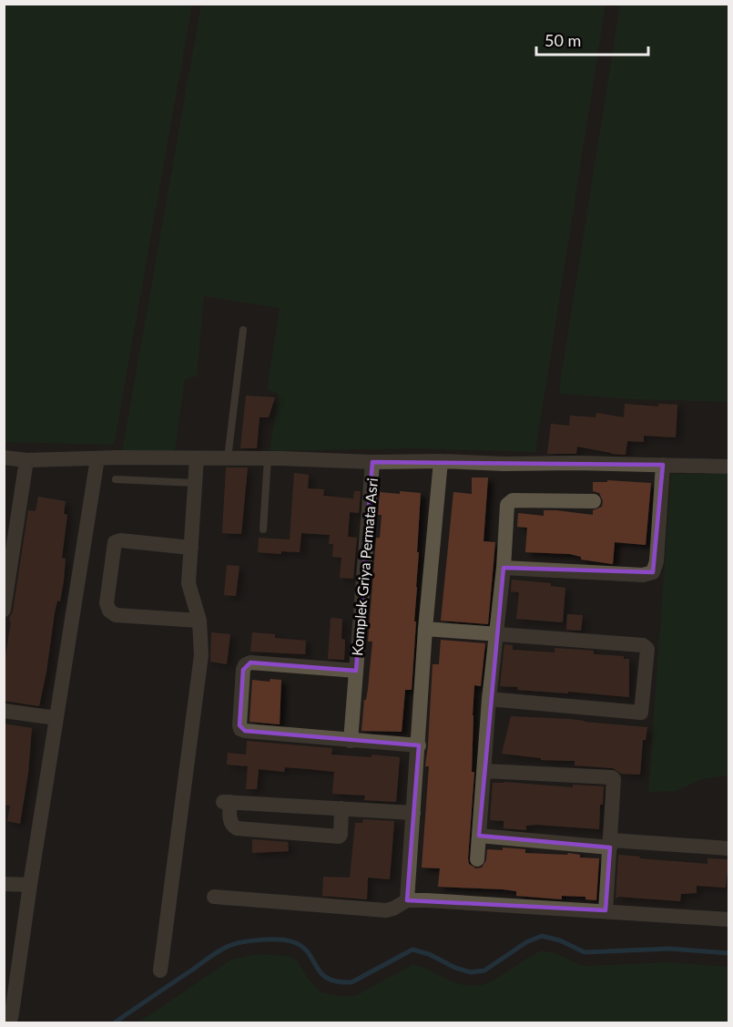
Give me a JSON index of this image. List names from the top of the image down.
{
  "streets": {
    "street": ["Komplek Griya Permata Asri"]
  },
  "scale_bar": "50 m"
}
